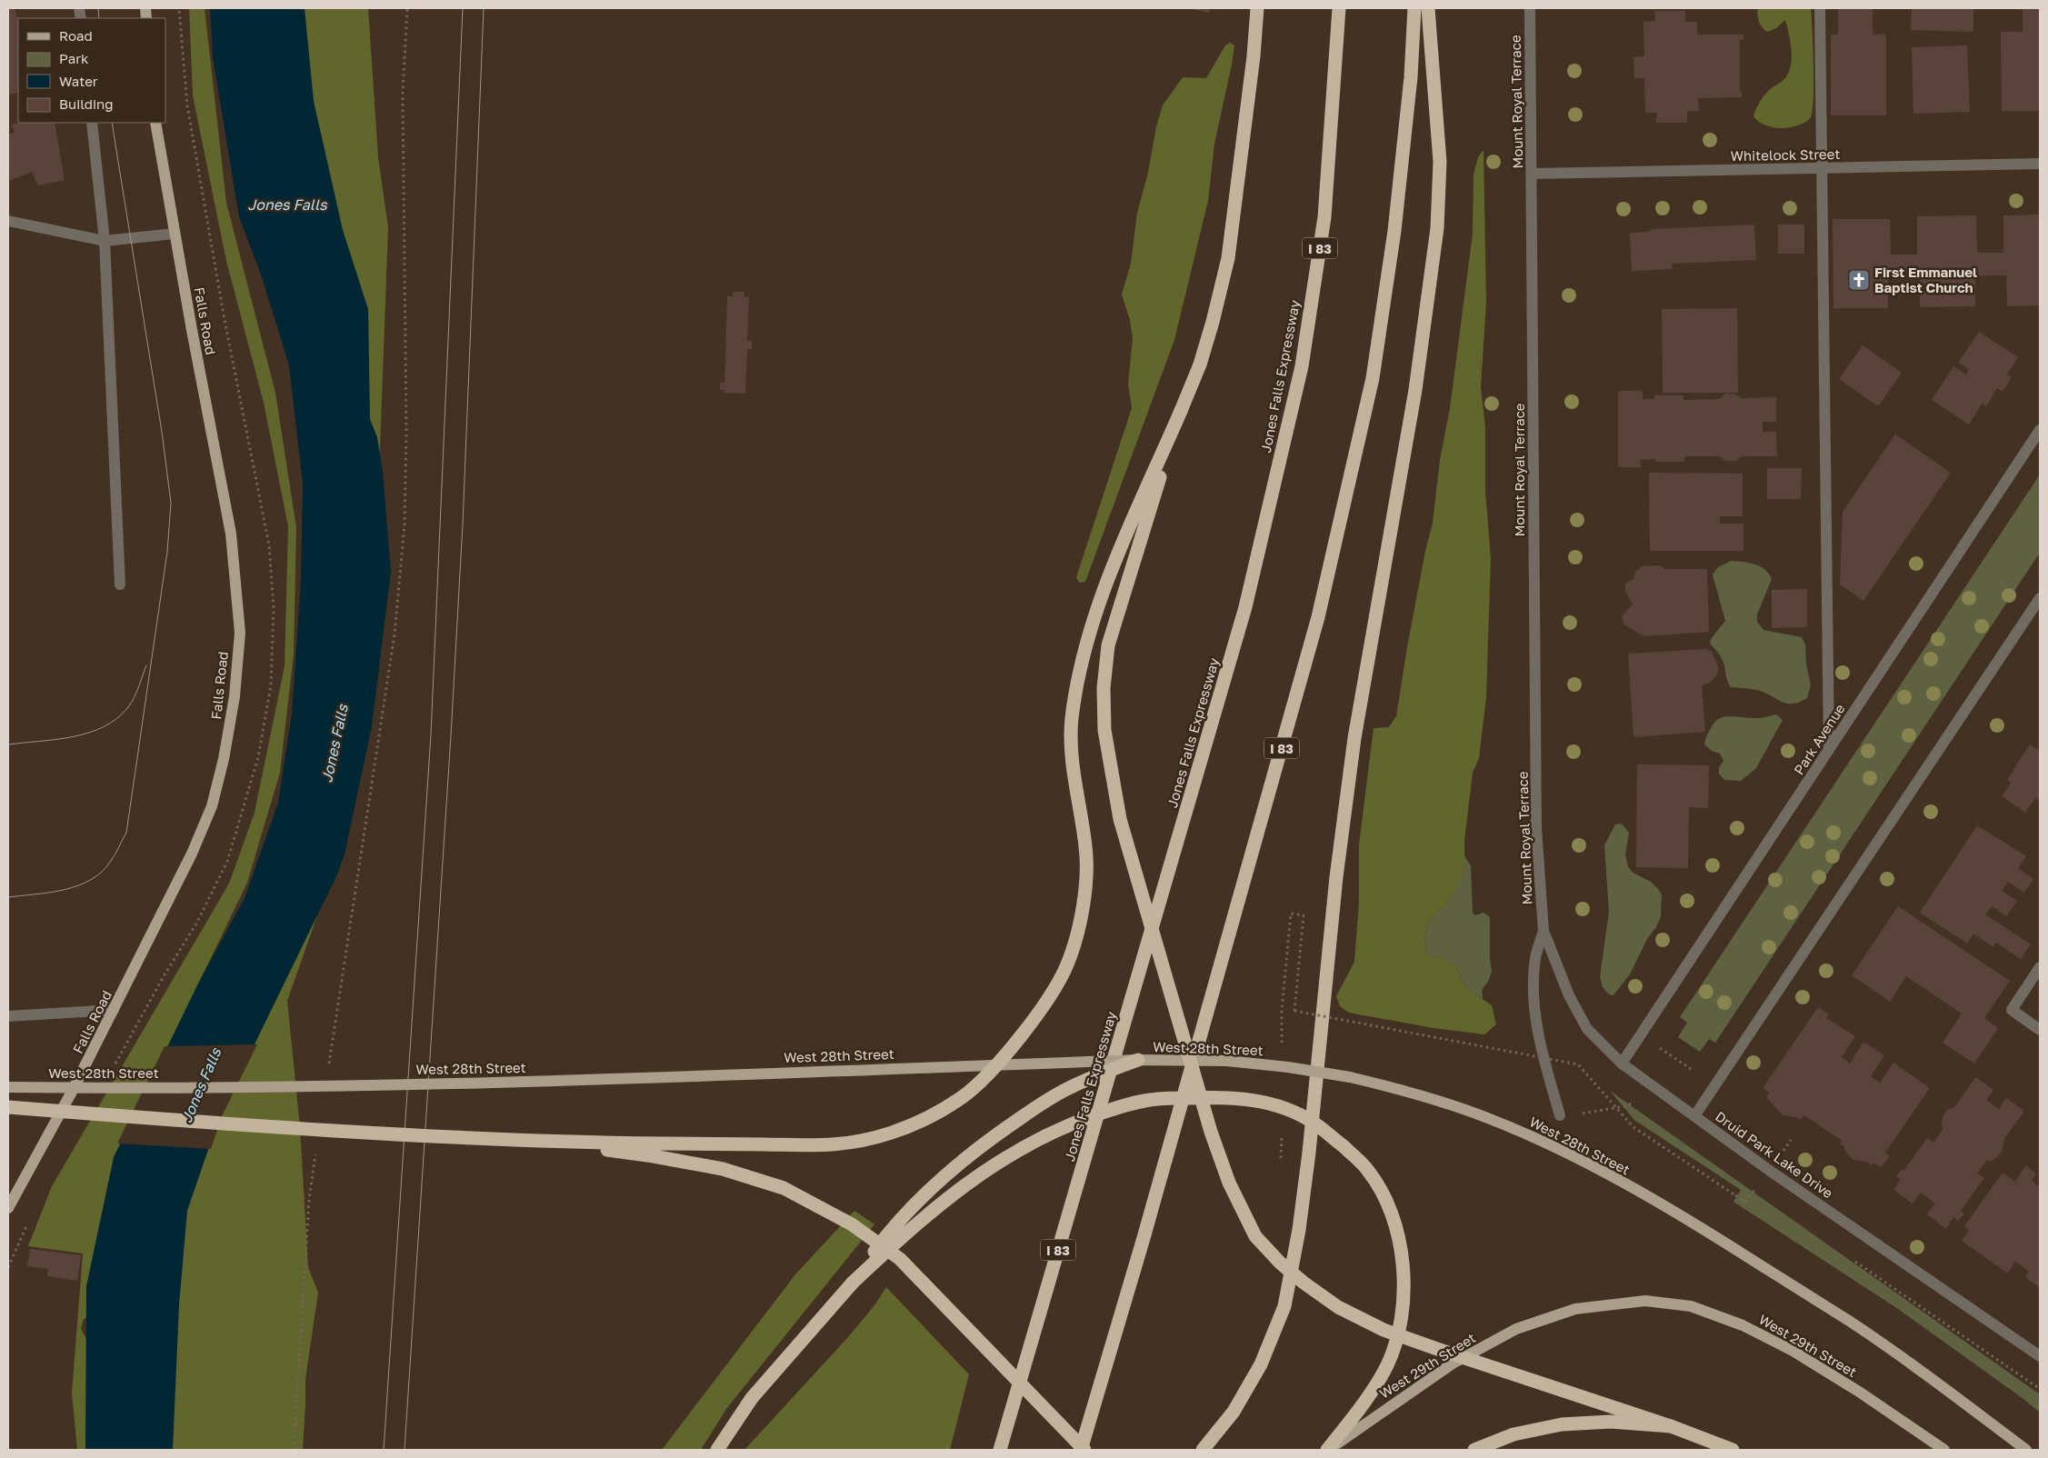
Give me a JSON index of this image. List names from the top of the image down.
{
  "streets": {
    "highway": ["I 83", "Jones Falls Expressway"],
    "main road": ["Falls Road", "West 28th Street", "West 29th Street"],
    "street": [
      "Mount Royal Terrace",
      "Whitelock Street",
      "Park Avenue",
      "Druid Park Lake Drive"
    ]
  },
  "crossings": [
    ["Mount Royal Terrace", "Whitelock Street"],
    ["Mount Royal Terrace", "Druid Park Lake Drive"],
    ["Park Avenue", "Druid Park Lake Drive"]
  ],
  "water": ["Jones Falls"],
  "places": {
    "church": ["First Emmanuel Baptist Church"]
  },
  "legend": [
    "Road",
    "Park",
    "Water",
    "Building"
  ]
}
